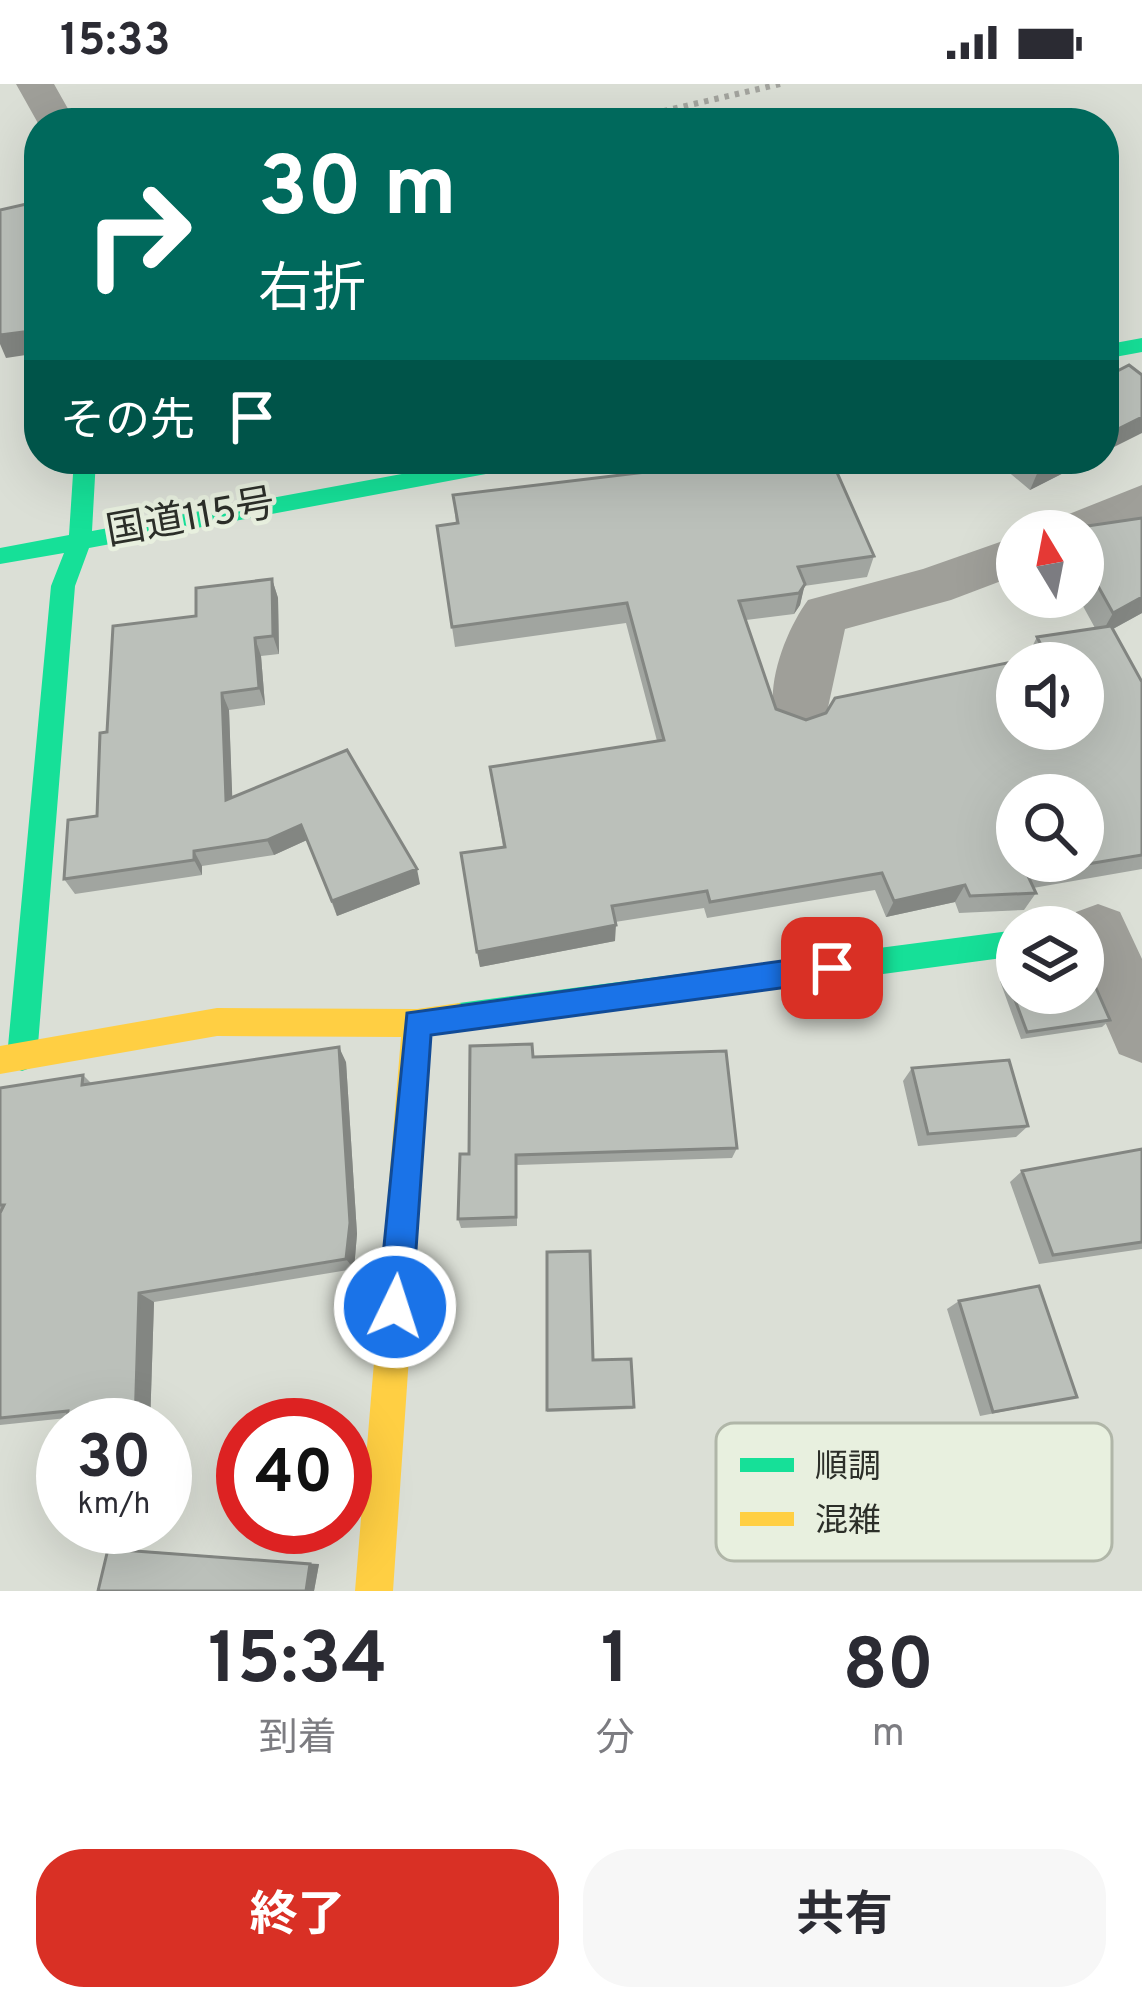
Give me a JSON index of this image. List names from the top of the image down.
{
  "streets": {
    "main road": ["国道115号"]
  },
  "legend": ["順調", "混雑"],
  "north": "top",
  "page": {
    "status": "15:33",
    "turn": ["30 m", "右折"],
    "then": "その先",
    "speed": "30 km/h",
    "limit": "40",
    "eta": [
      "15:34",
      "到着",
      "1",
      "分",
      "80",
      "m"
    ],
    "buttons": ["終了", "共有"]
  }
}
